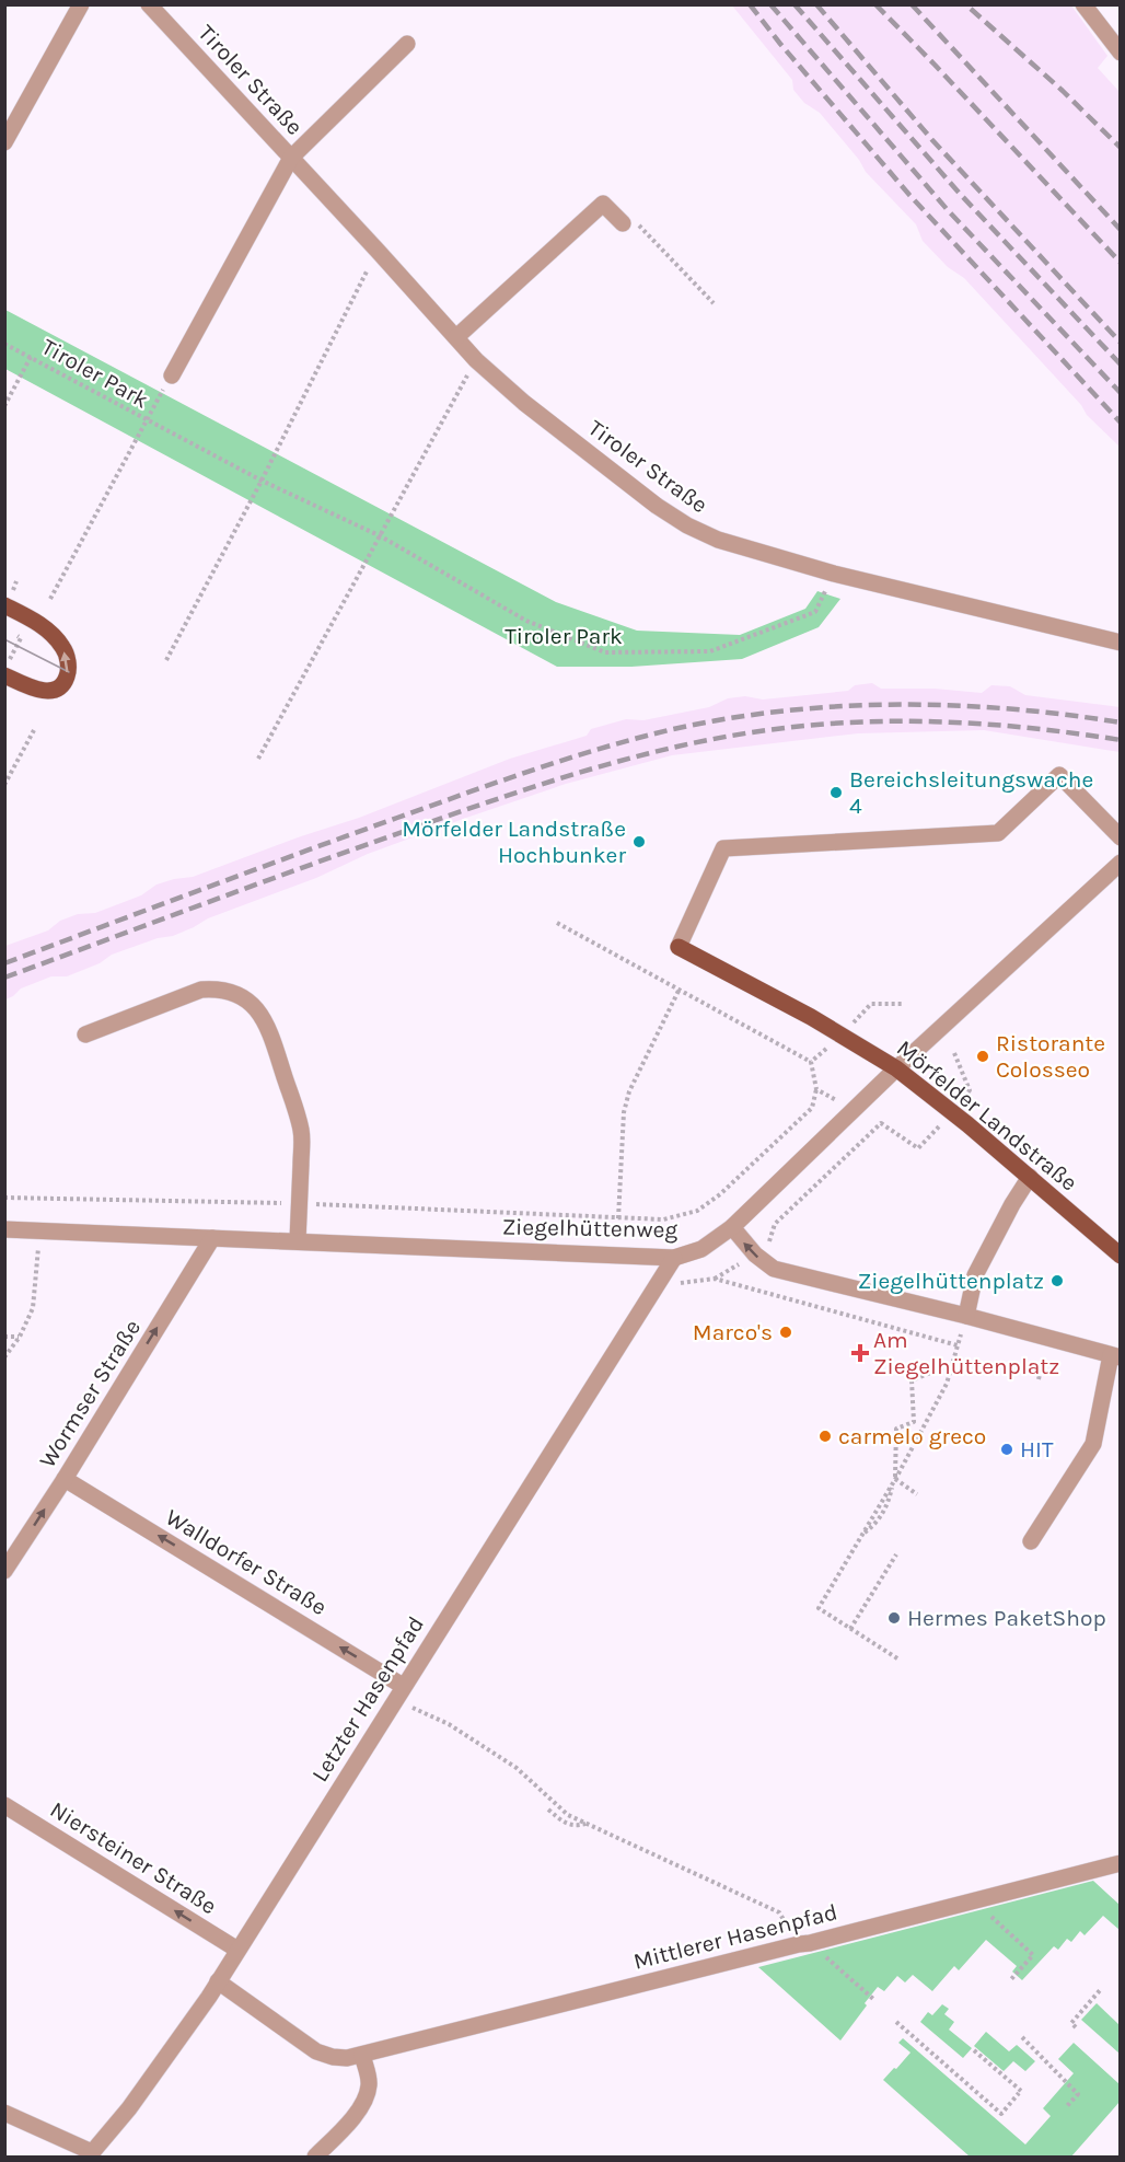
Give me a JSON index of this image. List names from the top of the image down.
{
  "streets": {
    "main road": ["Mörfelder Landstraße"],
    "street": [
      "Tiroler Straße",
      "Ziegelhüttenweg",
      "Wormser Straße",
      "Walldorfer Straße",
      "Letzter Hasenpfad",
      "Niersteiner Straße",
      "Mittlerer Hasenpfad"
    ],
    "path": ["Tiroler Park"]
  },
  "crossings": [
    ["Tiroler Straße", "Tiroler Park"],
    ["Mörfelder Landstraße", "Ziegelhüttenweg"],
    ["Ziegelhüttenweg", "Wormser Straße"],
    ["Ziegelhüttenweg", "Letzter Hasenpfad"],
    ["Wormser Straße", "Walldorfer Straße"],
    ["Walldorfer Straße", "Letzter Hasenpfad"],
    ["Letzter Hasenpfad", "Niersteiner Straße"],
    ["Letzter Hasenpfad", "Mittlerer Hasenpfad"]
  ],
  "one_way": ["Wormser Straße", "Walldorfer Straße", "Niersteiner Straße"],
  "parks": ["Tiroler Park"],
  "places": {
    "other": [
      "Bereichsleitungswache 4",
      "Mörfelder Landstraße Hochbunker",
      "Ristorante Colosseo",
      "Ziegelhüttenplatz",
      "Marco's",
      "carmelo greco",
      "HIT",
      "Hermes PaketShop"
    ],
    "health": ["Am Ziegelhüttenplatz"]
  }
}
